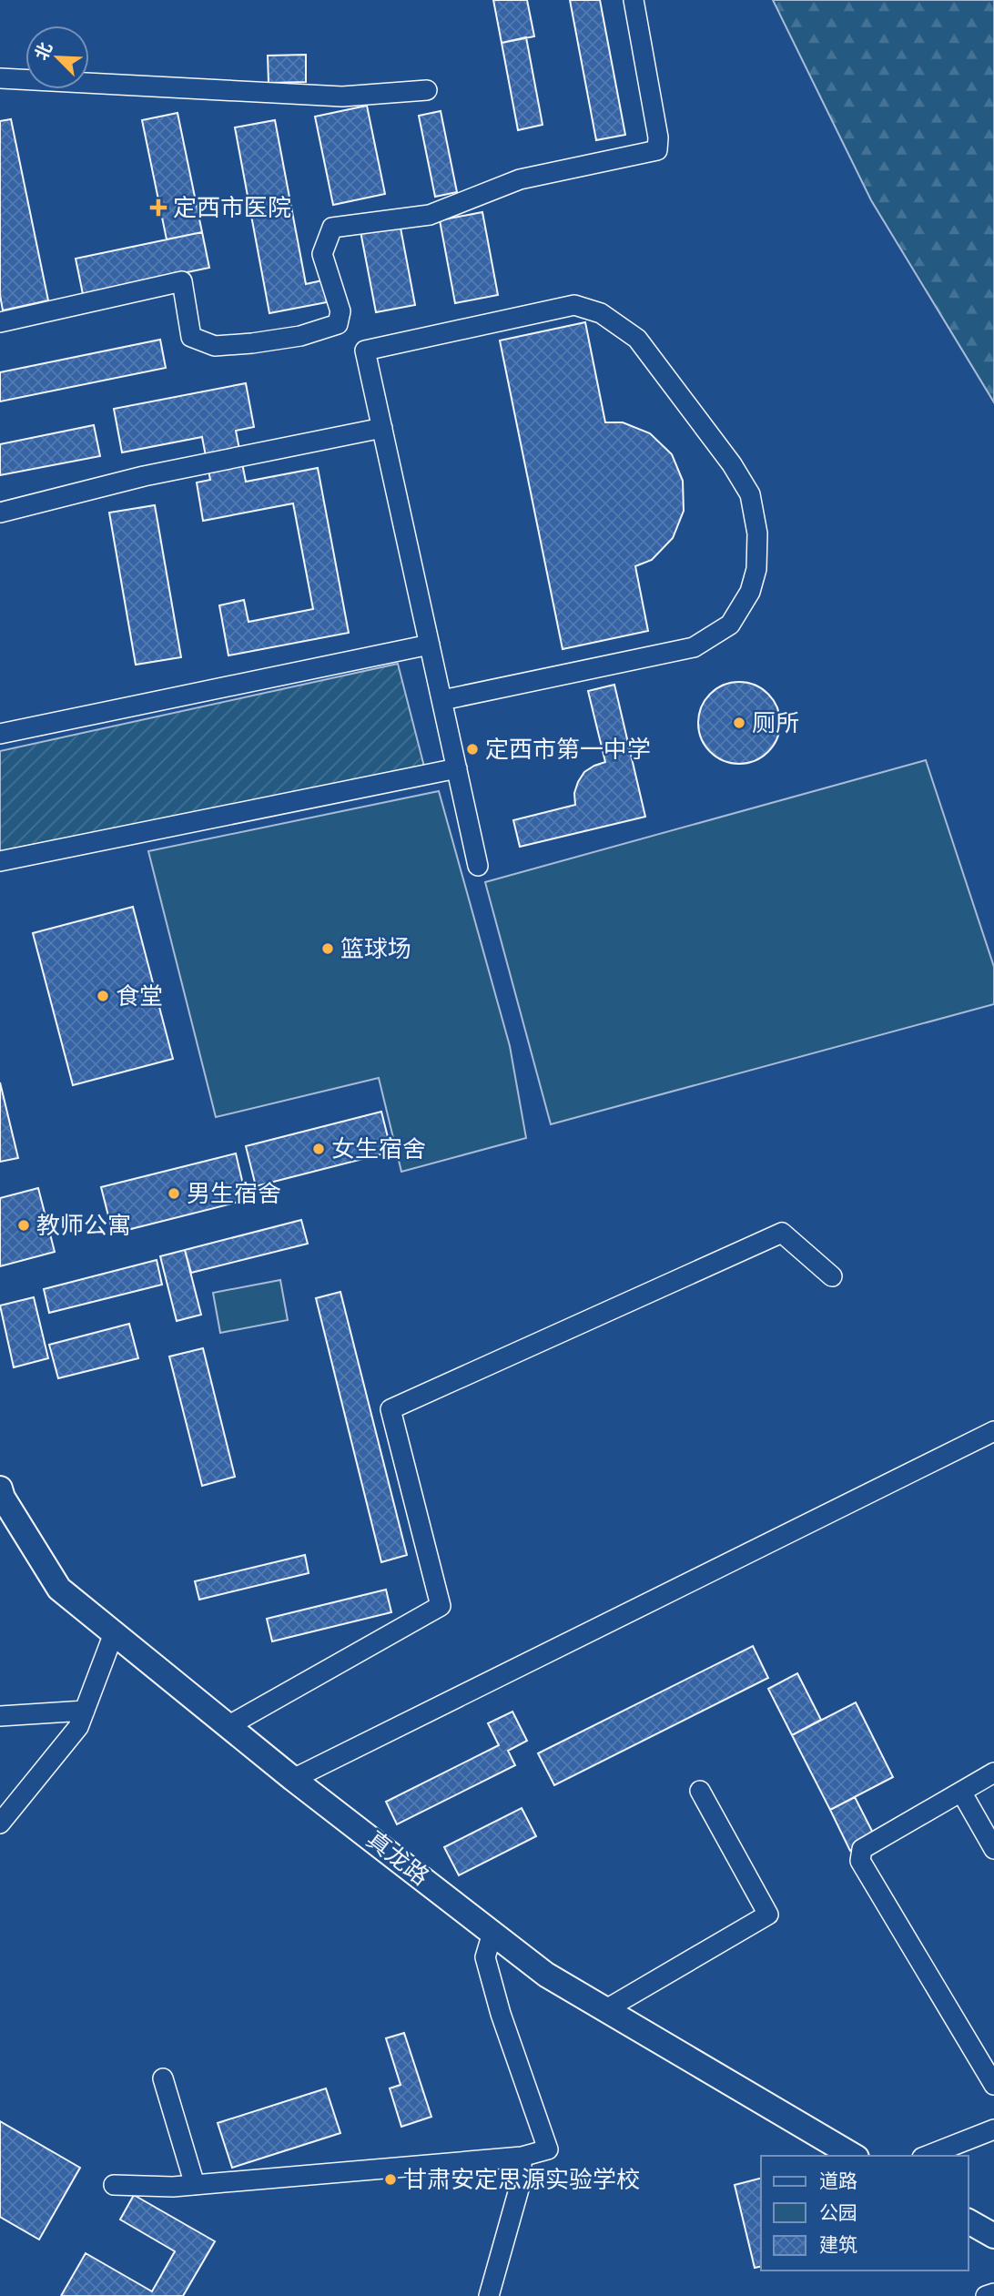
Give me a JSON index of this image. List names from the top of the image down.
{
  "streets": {
    "main road": ["真龙路"]
  },
  "places": {
    "health": ["定西市医院"],
    "other": [
      "厕所",
      "定西市第一中学",
      "篮球场",
      "食堂",
      "女生宿舍",
      "男生宿舍",
      "教师公寓",
      "甘肃安定思源实验学校"
    ]
  },
  "legend": ["道路", "公园", "建筑"],
  "north": "top left"
}
